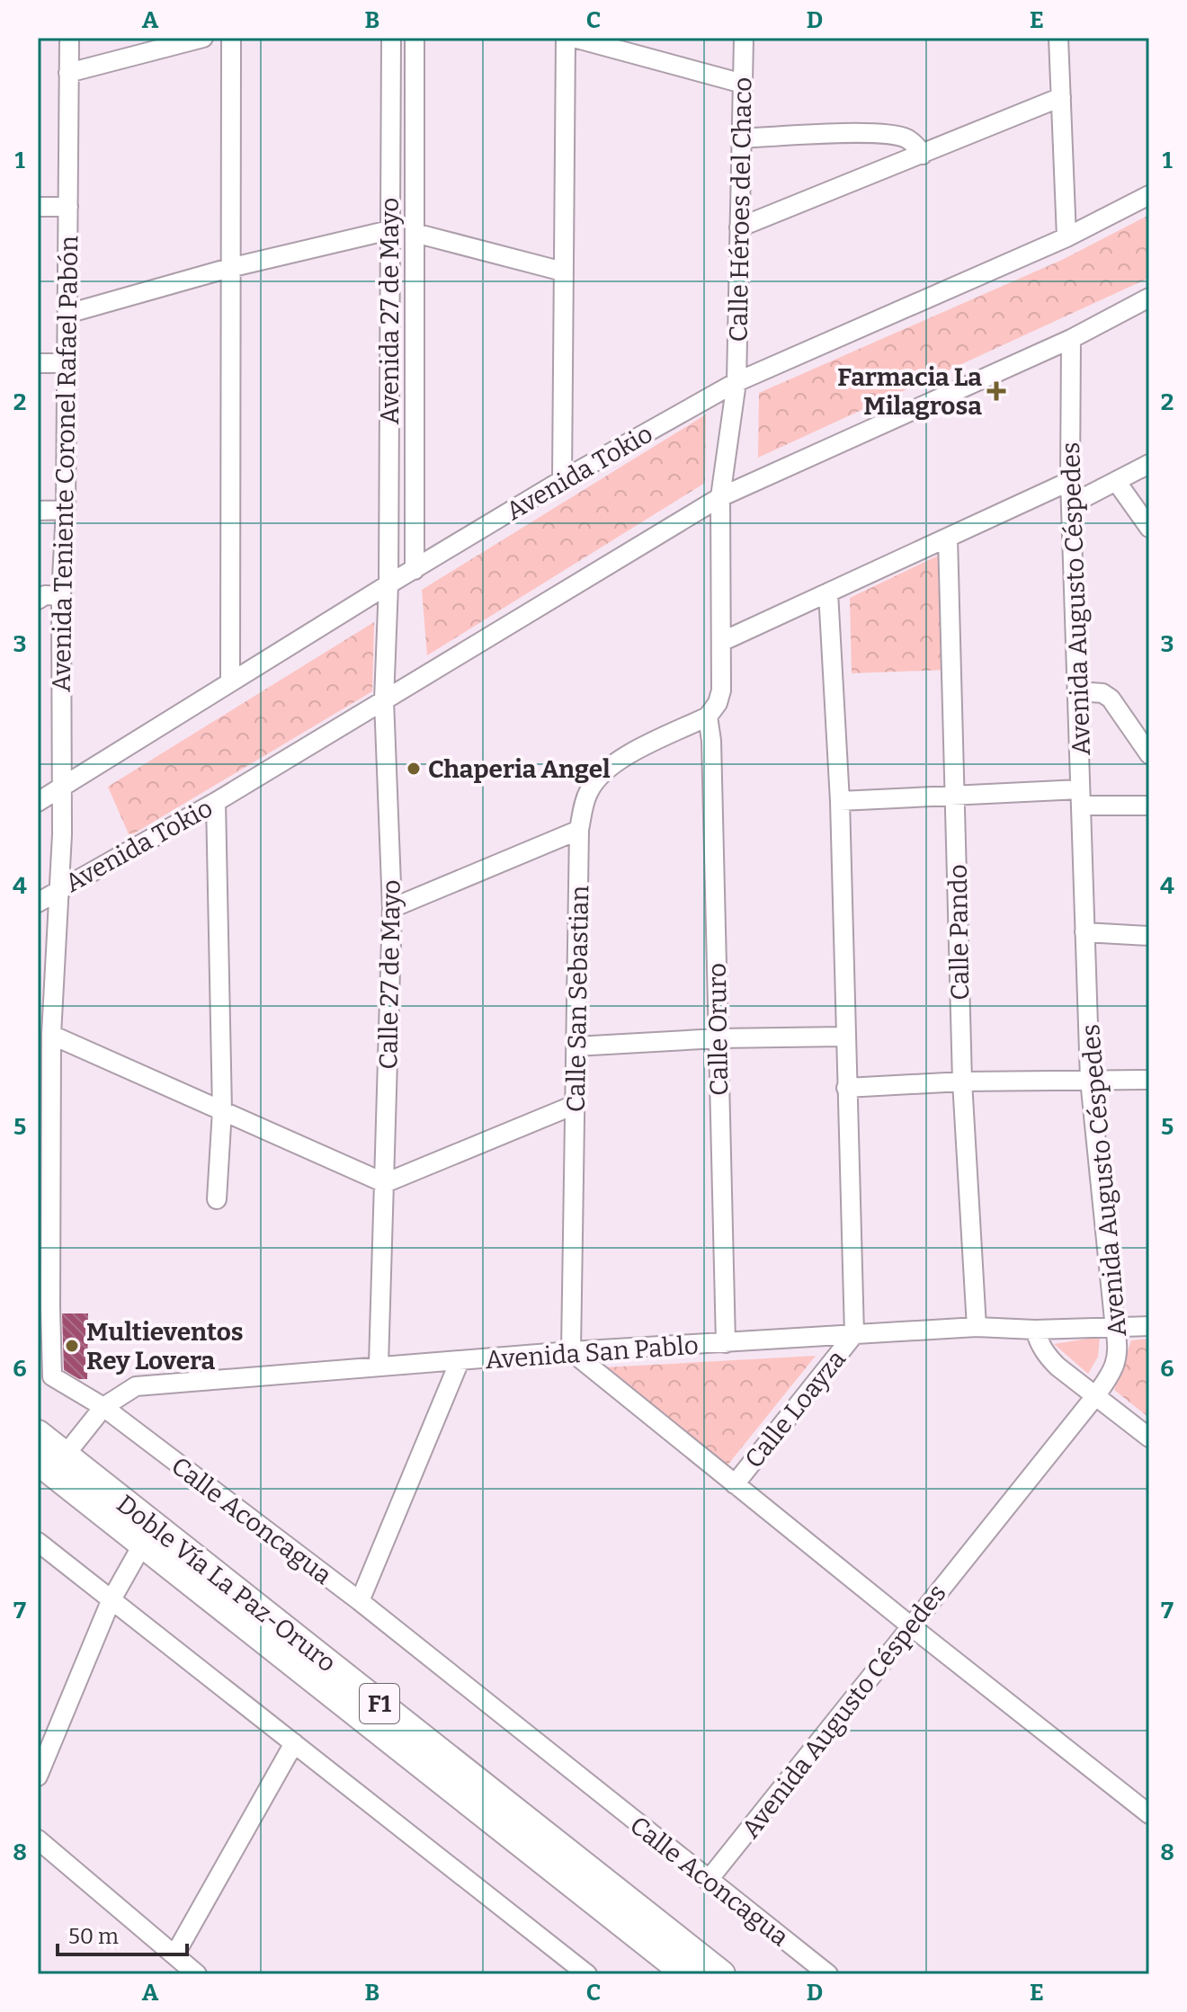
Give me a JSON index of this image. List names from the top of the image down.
{
  "streets": {
    "highway": ["Doble Vía La Paz-Oruro", "F1"],
    "street": [
      "Calle Héroes del Chaco",
      "Avenida 27 de Mayo",
      "Avenida Teniente Coronel Rafael Pabón",
      "Avenida Tokio",
      "Avenida Augusto Céspedes",
      "Calle Pando",
      "Calle 27 de Mayo",
      "Calle San Sebastian",
      "Calle Oruro",
      "Avenida San Pablo",
      "Calle Loayza",
      "Calle Aconcagua"
    ]
  },
  "crossings": [
    ["Calle Héroes del Chaco", "Avenida Tokio"],
    ["Calle Héroes del Chaco", "Calle San Sebastian"],
    ["Calle Héroes del Chaco", "Calle Oruro"],
    ["Avenida 27 de Mayo", "Avenida Tokio"],
    ["Avenida 27 de Mayo", "Calle 27 de Mayo"],
    ["Avenida Teniente Coronel Rafael Pabón", "Avenida Tokio"],
    ["Avenida Teniente Coronel Rafael Pabón", "Calle Aconcagua"],
    ["Avenida Tokio", "Avenida Augusto Céspedes"],
    ["Avenida Tokio", "Calle 27 de Mayo"],
    ["Avenida Tokio", "Calle Aconcagua"],
    ["Avenida Augusto Céspedes", "Avenida San Pablo"],
    ["Avenida Augusto Céspedes", "Calle Aconcagua"],
    ["Calle Pando", "Avenida San Pablo"],
    ["Calle 27 de Mayo", "Avenida San Pablo"],
    ["Calle San Sebastian", "Calle Oruro"],
    ["Calle San Sebastian", "Avenida San Pablo"],
    ["Calle Oruro", "Avenida San Pablo"],
    ["Avenida San Pablo", "Calle Loayza"],
    ["Avenida San Pablo", "Calle Aconcagua"],
    ["Avenida San Pablo", "Doble Vía La Paz-Oruro"]
  ],
  "places": {
    "health": ["Farmacia La Milagrosa"],
    "other": ["Chaperia Angel", "Multieventos Rey Lovera"]
  },
  "scale_bar": "50 m",
  "grid": {
    "columns": [
      "A",
      "B",
      "C",
      "D",
      "E"
    ],
    "rows": [
      "1",
      "2",
      "3",
      "4",
      "5",
      "6",
      "7",
      "8"
    ]
  }
}
